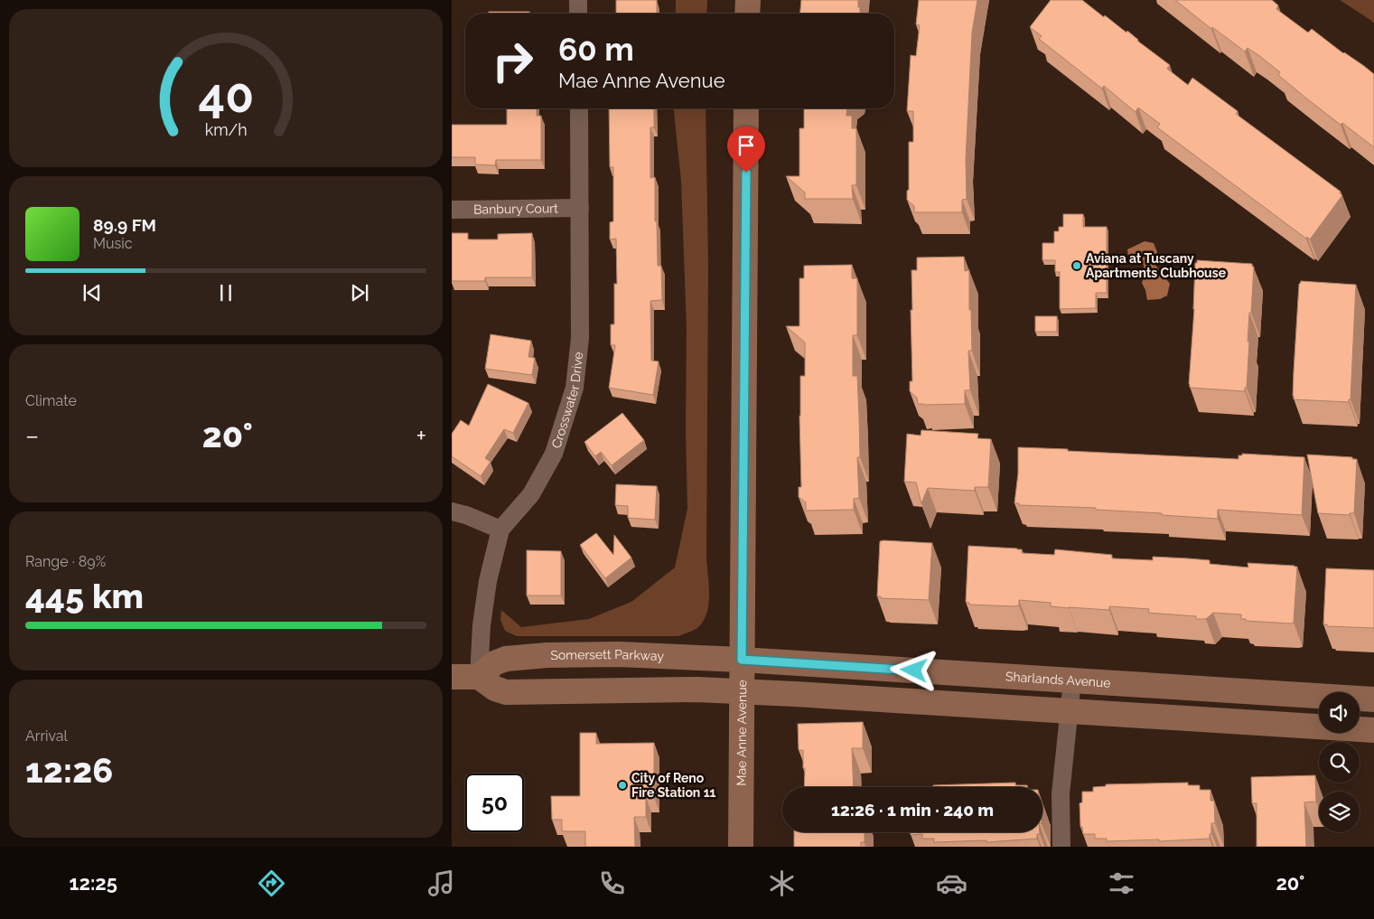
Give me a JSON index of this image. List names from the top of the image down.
{
  "streets": {
    "main road": ["Somersett Parkway", "Sharlands Avenue", "Mae Anne Avenue"],
    "street": ["Banbury Court", "Crosswater Drive"]
  },
  "crossings": [
    ["Banbury Court", "Crosswater Drive"],
    ["Crosswater Drive", "Somersett Parkway"],
    ["Somersett Parkway", "Sharlands Avenue"],
    ["Somersett Parkway", "Mae Anne Avenue"],
    ["Sharlands Avenue", "Mae Anne Avenue"]
  ],
  "places": ["Aviana at Tuscany Apartments Clubhouse", "City of Reno Fire Station 11"],
  "page": {
    "turn": ["60 m", "Mae Anne Avenue"],
    "song": ["89.9 FM", "Music"],
    "tile": [
      "Climate",
      ["Range · 89%", "445 km"],
      ["Arrival", "12:26"]
    ],
    "heat": ["−", "20°", "+"],
    "limit": "50",
    "trip": "12:26 · 1 min · 240 m",
    "tabs": ["12:25", "20°"],
    "gauge": ["40", "km/h"]
  }
}
